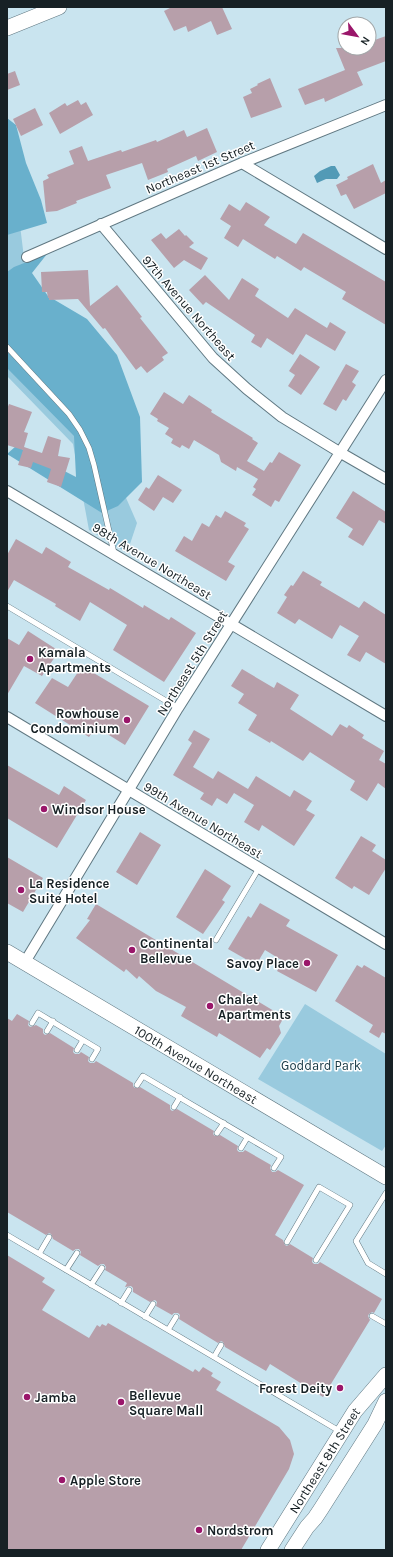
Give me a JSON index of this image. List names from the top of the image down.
{
  "streets": {
    "main road": ["100th Avenue Northeast", "Northeast 8th Street"],
    "street": [
      "Northeast 1st Street",
      "97th Avenue Northeast",
      "98th Avenue Northeast",
      "Northeast 5th Street",
      "99th Avenue Northeast"
    ]
  },
  "crossings": [
    ["Northeast 1st Street", "97th Avenue Northeast"],
    ["97th Avenue Northeast", "Northeast 5th Street"],
    ["98th Avenue Northeast", "Northeast 5th Street"],
    ["Northeast 5th Street", "99th Avenue Northeast"],
    ["Northeast 5th Street", "100th Avenue Northeast"]
  ],
  "parks": ["Goddard Park"],
  "places": [
    "Kamala Apartments",
    "Rowhouse Condominium",
    "Windsor House",
    "La Residence Suite Hotel",
    "Continental Bellevue",
    "Savoy Place",
    "Chalet Apartments",
    "Forest Deity",
    "Jamba",
    "Bellevue Square Mall",
    "Apple Store",
    "Nordstrom"
  ],
  "north": "bottom right"
}
